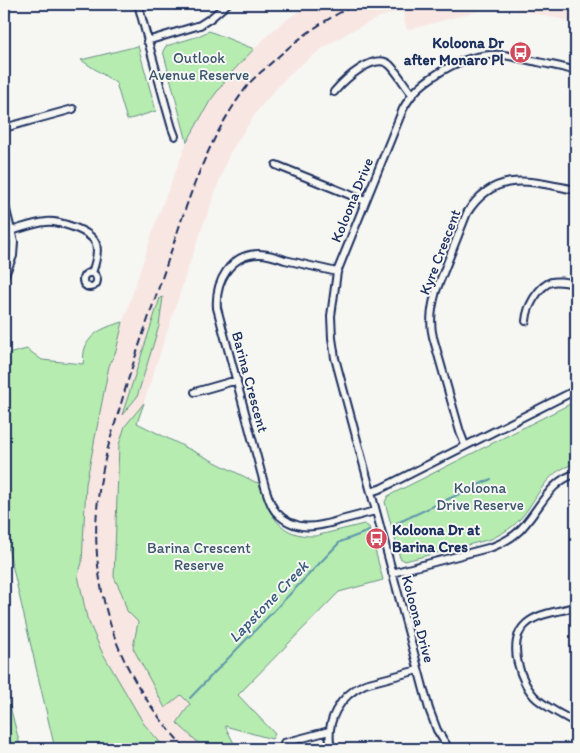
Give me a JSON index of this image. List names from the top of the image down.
{
  "streets": {
    "street": ["Koloona Drive", "Kyre Crescent", "Barina Crescent"]
  },
  "crossings": [
    ["Koloona Drive", "Barina Crescent"]
  ],
  "water": ["Lapstone Creek"],
  "parks": ["Outlook Avenue Reserve", "Koloona Drive Reserve", "Barina Crescent Reserve"],
  "places": {
    "bus stop": ["Koloona Dr after Monaro Pl", "Koloona Dr at Barina Cres"]
  }
}
